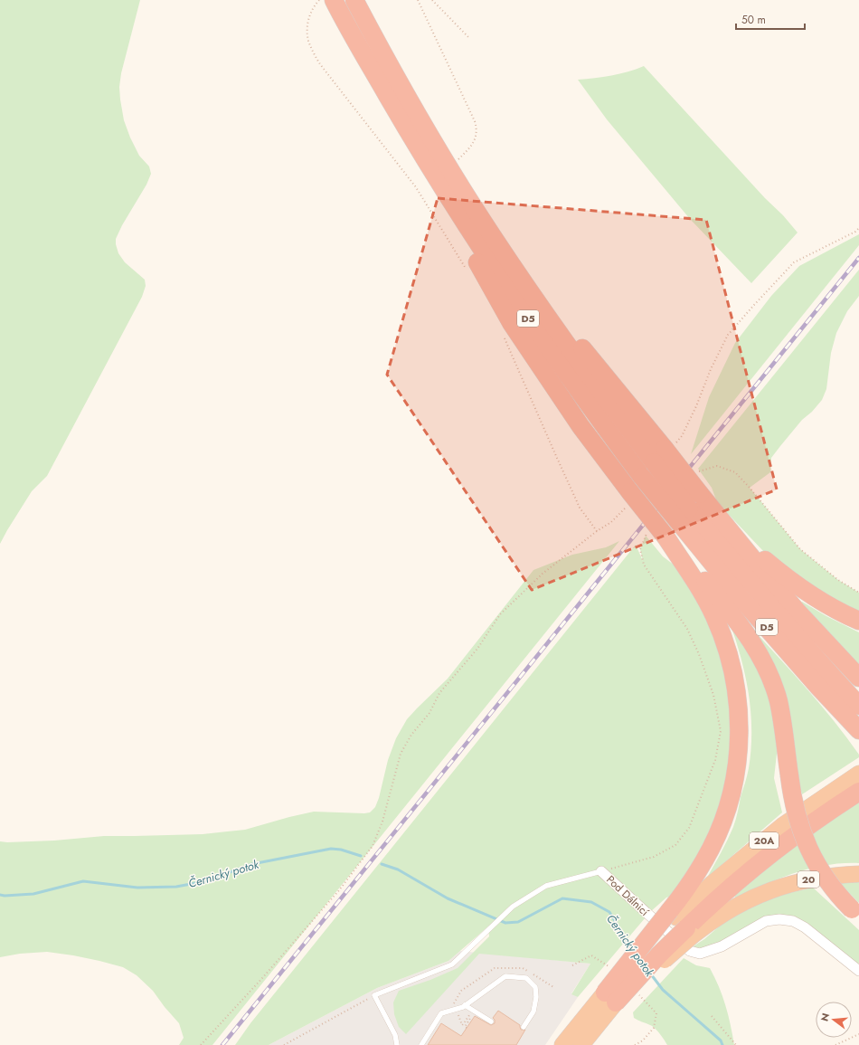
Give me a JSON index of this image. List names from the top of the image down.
{
  "streets": {
    "highway": ["D5", "20A", "20"],
    "street": ["Pod Dálnicí"]
  },
  "crossings": [
    ["20A", "20"]
  ],
  "water": ["Černický potok"],
  "scale_bar": "50 m",
  "north": "left"
}
